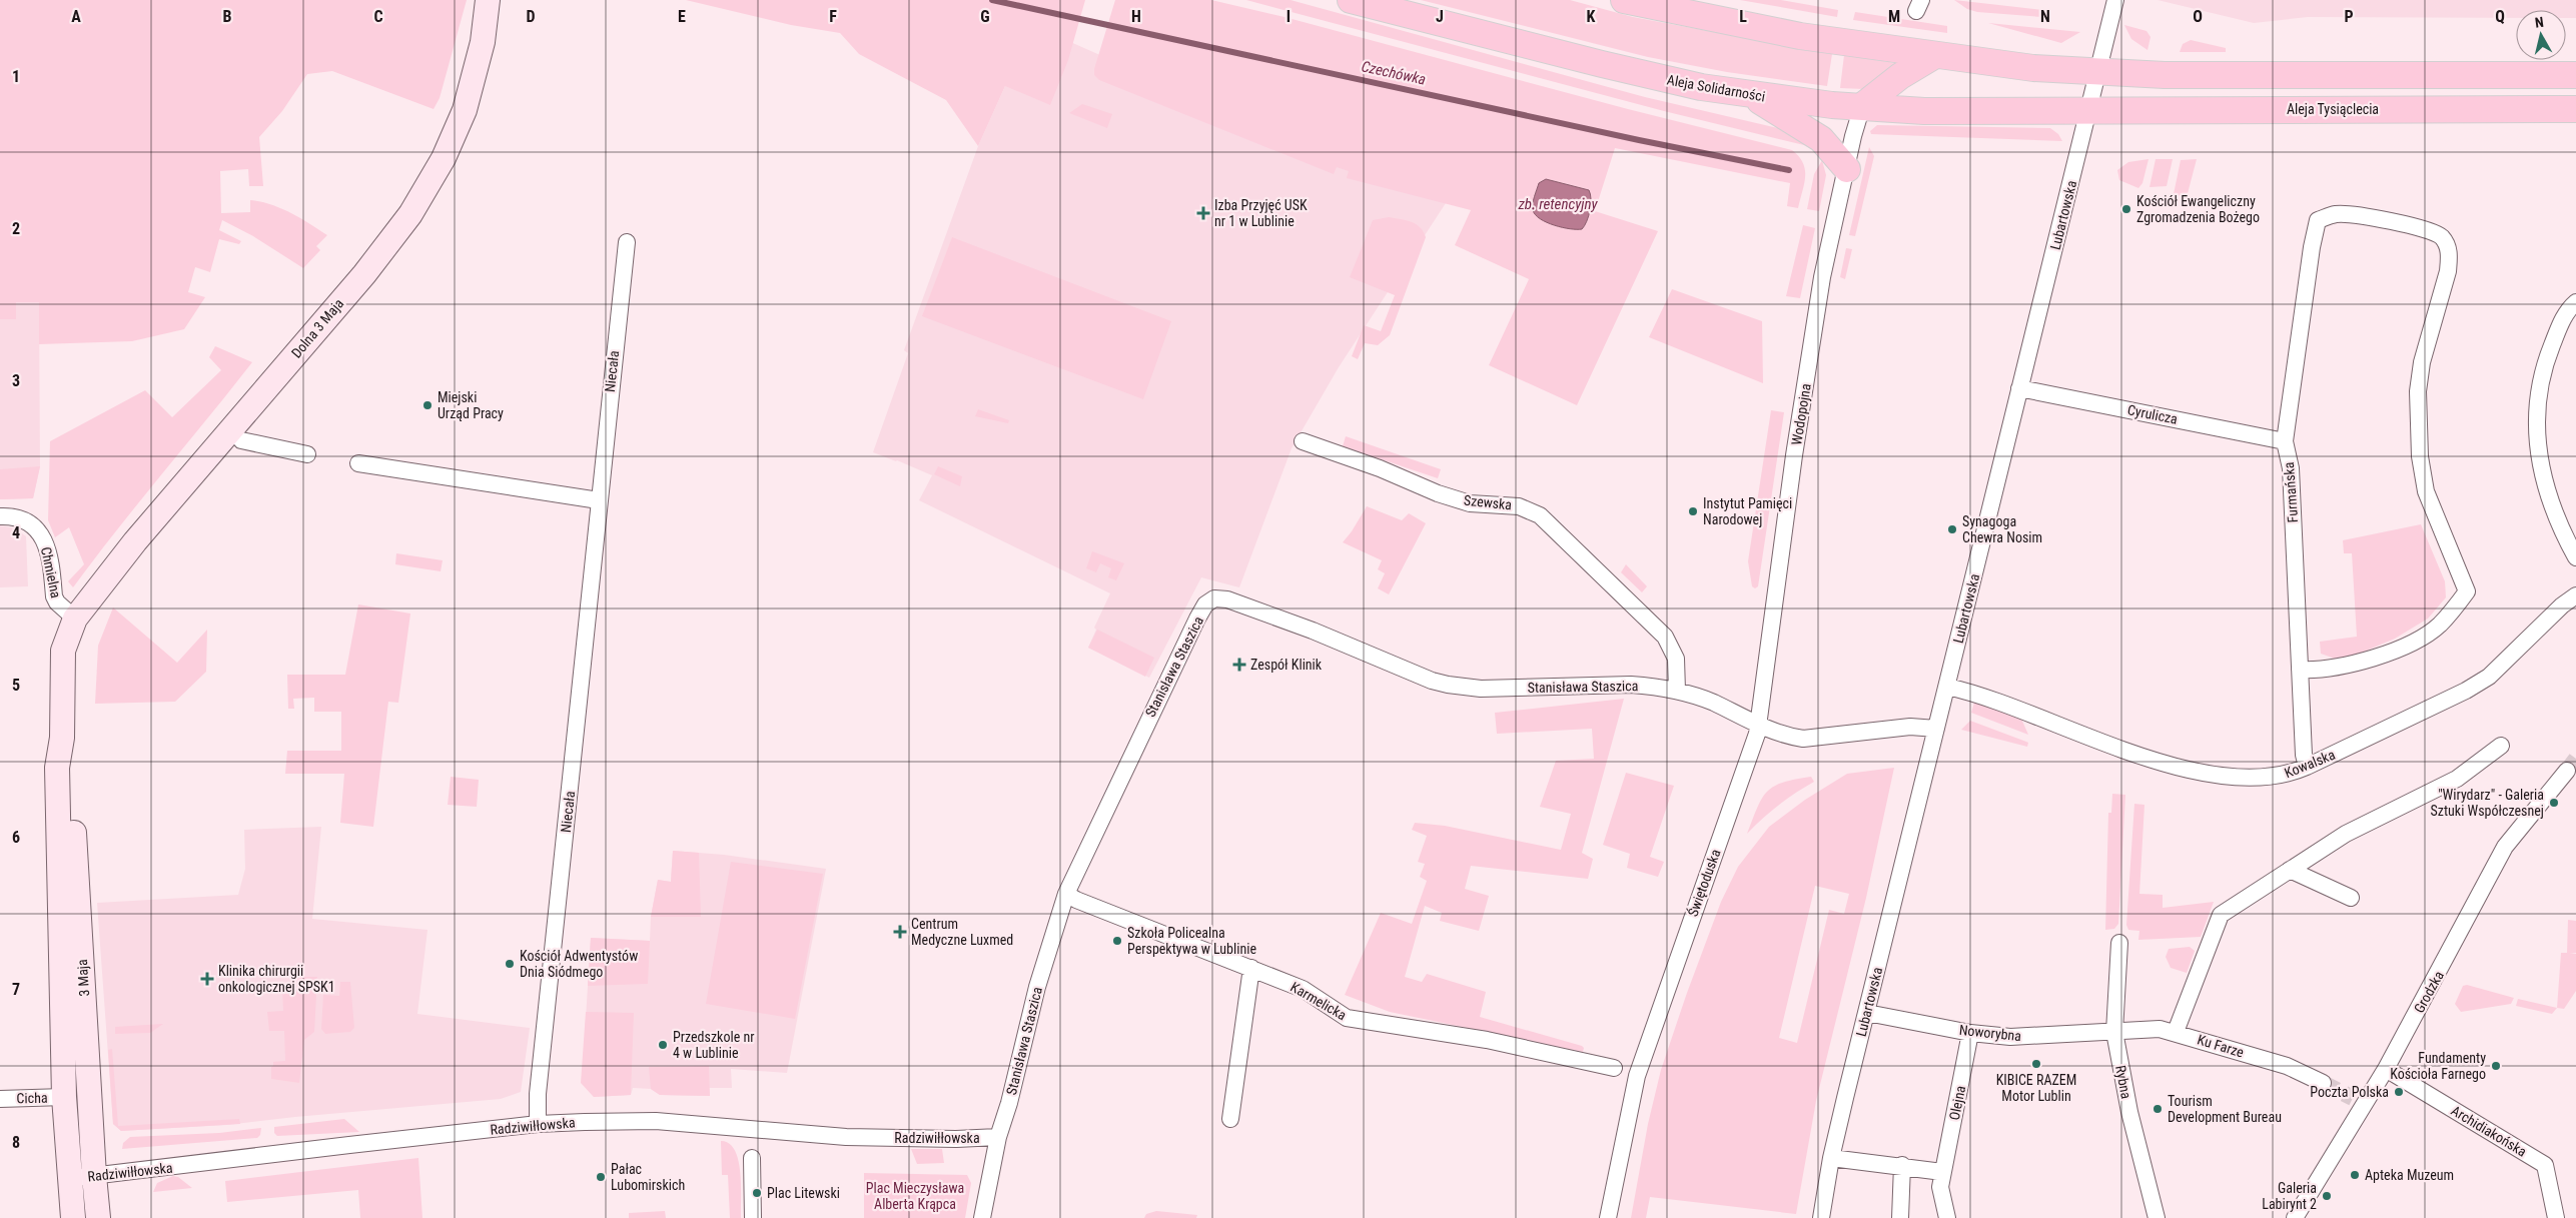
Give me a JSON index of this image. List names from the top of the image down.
{
  "streets": {
    "main road": ["Aleja Solidarności", "Aleja Tysiąclecia"],
    "street": [
      "Lubartowska",
      "Dolna 3 Maja",
      "Niecała",
      "Wodopojna",
      "Cyrulicza",
      "Furmańska",
      "Szewska",
      "Chmielna",
      "Stanisława Staszica",
      "Kowalska",
      "Świętoduska",
      "3 Maja",
      "Grodzka",
      "Karmelicka",
      "Noworybna",
      "Ku Farze",
      "Rybna",
      "Cicha",
      "Olejna",
      "Radziwiłłowska",
      "Archidiakońska"
    ]
  },
  "crossings": [
    ["Aleja Solidarności", "Aleja Tysiąclecia"],
    ["Aleja Solidarności", "Lubartowska"],
    ["Aleja Solidarności", "Wodopojna"],
    ["Aleja Tysiąclecia", "Lubartowska"],
    ["Lubartowska", "Cyrulicza"],
    ["Lubartowska", "Kowalska"],
    ["Lubartowska", "Noworybna"],
    ["Dolna 3 Maja", "Chmielna"],
    ["Dolna 3 Maja", "3 Maja"],
    ["Niecała", "Radziwiłłowska"],
    ["Wodopojna", "Stanisława Staszica"],
    ["Wodopojna", "Świętoduska"],
    ["Cyrulicza", "Furmańska"],
    ["Furmańska", "Kowalska"],
    ["Szewska", "Stanisława Staszica"],
    ["Chmielna", "3 Maja"],
    ["Stanisława Staszica", "Świętoduska"],
    ["Stanisława Staszica", "Karmelicka"],
    ["Stanisława Staszica", "Radziwiłłowska"],
    ["3 Maja", "Cicha"],
    ["3 Maja", "Radziwiłłowska"],
    ["Grodzka", "Archidiakońska"],
    ["Noworybna", "Ku Farze"],
    ["Noworybna", "Rybna"],
    ["Noworybna", "Olejna"],
    ["Ku Farze", "Rybna"]
  ],
  "water": ["Czechówka", "zb. retencyjny"],
  "parks": ["Plac Mieczysława Alberta Krąpca"],
  "places": {
    "other": [
      "Kościół Ewangeliczny Zgromadzenia Bożego",
      "Miejski Urząd Pracy",
      "Instytut Pamięci Narodowej",
      "Synagoga Chewra Nosim",
      "\"Wirydarz\" - Galeria Sztuki Współczesnej",
      "Szkoła Policealna Perspektywa w Lublinie",
      "Kościół Adwentystów Dnia Siódmego",
      "Przedszkole nr 4 w Lublinie",
      "KIBICE RAZEM Motor Lublin",
      "Fundamenty Kościoła Farnego",
      "Poczta Polska",
      "Tourism Development Bureau",
      "Apteka Muzeum",
      "Pałac Lubomirskich",
      "Plac Litewski",
      "Galeria Labirynt 2"
    ],
    "health": [
      "Izba Przyjęć USK nr 1 w Lublinie",
      "Zespół Klinik",
      "Centrum Medyczne Luxmed",
      "Klinika chirurgii onkologicznej SPSK1"
    ]
  },
  "north": "top",
  "grid": {
    "columns": [
      "A",
      "B",
      "C",
      "D",
      "E",
      "F",
      "G",
      "H",
      "I",
      "J",
      "K",
      "L",
      "M",
      "N",
      "O",
      "P",
      "Q"
    ],
    "rows": [
      "1",
      "2",
      "3",
      "4",
      "5",
      "6",
      "7",
      "8"
    ]
  }
}
